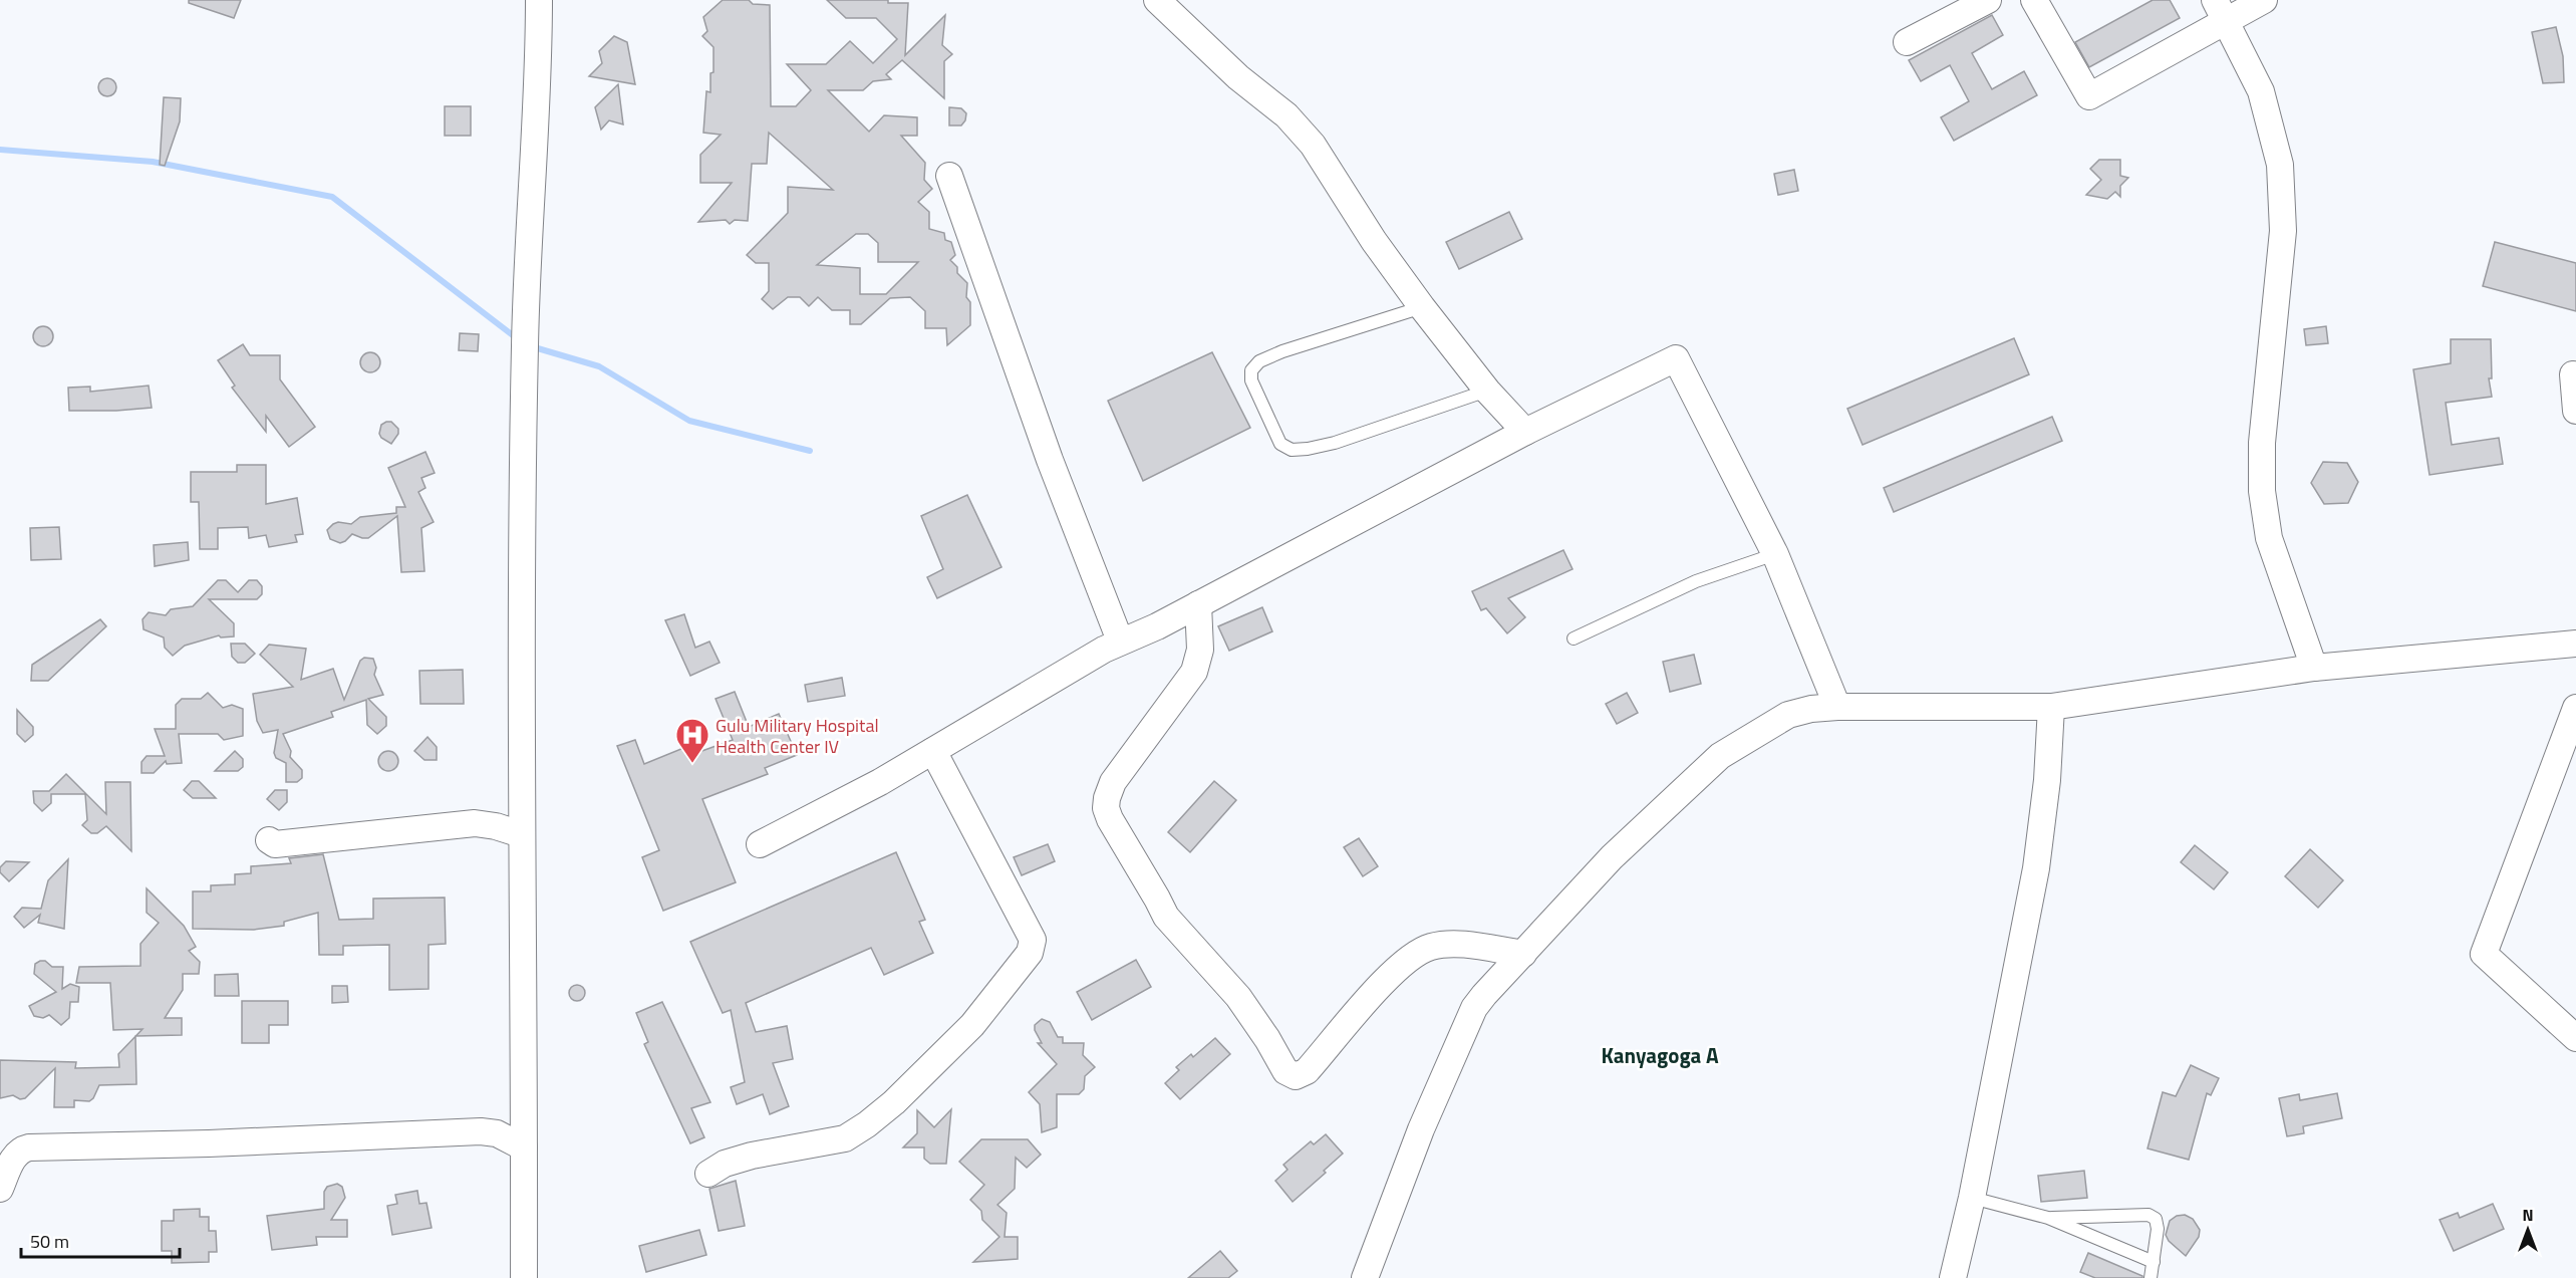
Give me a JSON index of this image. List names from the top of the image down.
{
  "districts": ["Kanyagoga A"],
  "places": {
    "hospital": ["Gulu Military Hospital Health Center IV"]
  },
  "scale_bar": "50 m",
  "north": "top"
}
